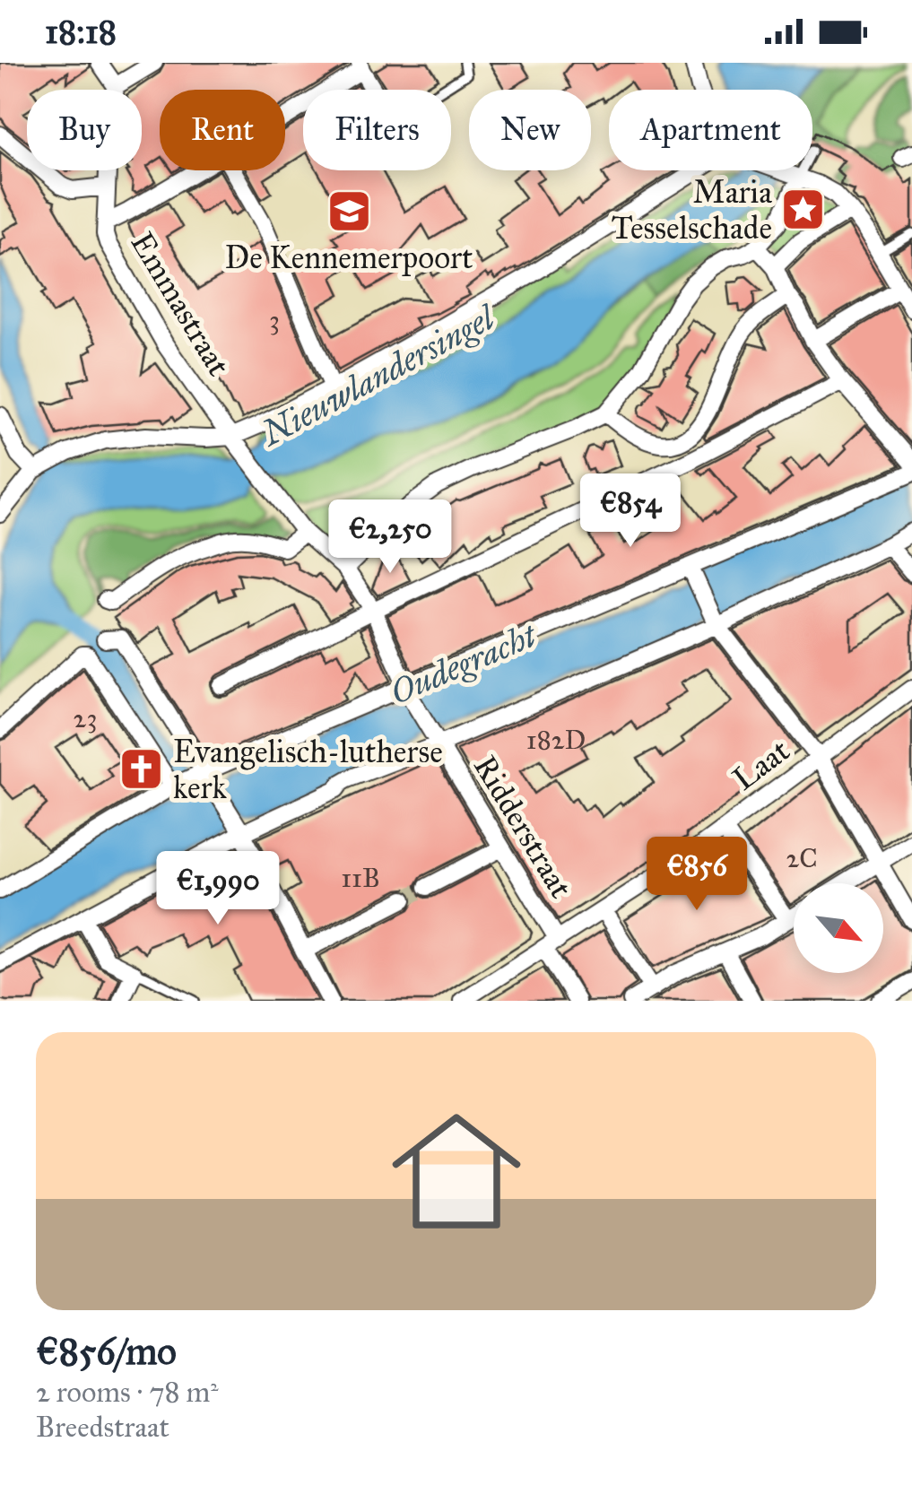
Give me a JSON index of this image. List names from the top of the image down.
{
  "streets": {
    "street": ["Emmastraat", "Laat", "Ridderstraat"]
  },
  "crossings": [
    ["Emmastraat", "Ridderstraat"],
    ["Laat", "Ridderstraat"]
  ],
  "water": ["Nieuwlandersingel", "Oudegracht"],
  "places": {
    "place": ["Maria Tesselschade"],
    "school or university": ["De Kennemerpoort"],
    "church": ["Evangelisch-lutherse kerk"]
  },
  "house_numbers": [
    "3",
    "23",
    "182D",
    "2C",
    "11B"
  ],
  "north": "bottom right",
  "page": {
    "status": "18:18",
    "chip": [
      "Buy",
      "Rent",
      "Filters",
      "New",
      "Apartment"
    ],
    "price": [
      "€854",
      "€2,250",
      "€856",
      "€1,990"
    ],
    "list": [
      {
        "name": "€856/mo",
        "note": "2 rooms · 78 m² · Breedstraat"
      }
    ]
  }
}
